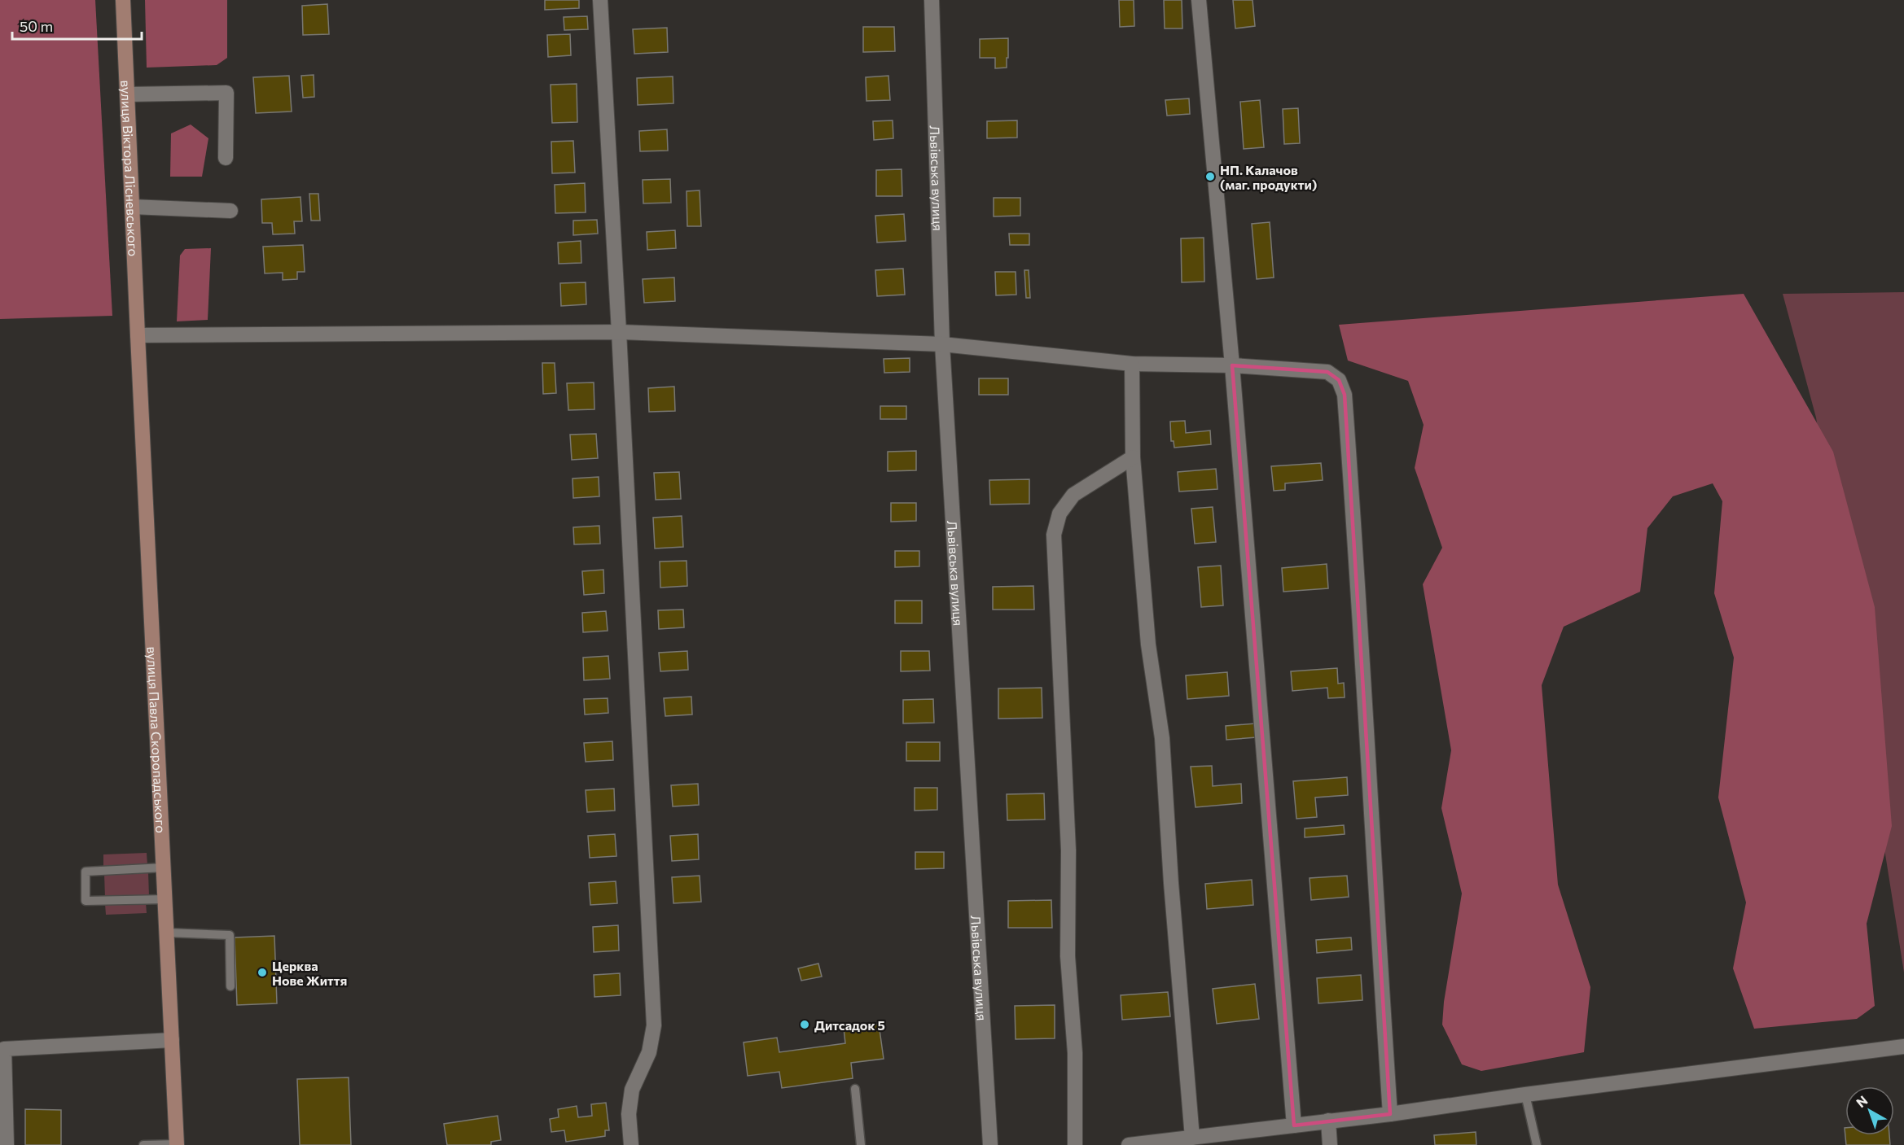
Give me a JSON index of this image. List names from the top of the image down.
{
  "streets": {
    "street": ["вулиця Віктора Лісневського", "Львівська вулиця", "вулиця Павла Скоропадського"]
  },
  "crossings": [
    ["вулиця Віктора Лісневського", "вулиця Павла Скоропадського"]
  ],
  "places": ["НП. Калачов (маг. продукти)", "Церква Нове Життя", "Дитсадок 5"],
  "scale_bar": "50 m",
  "north": "top left"
}
